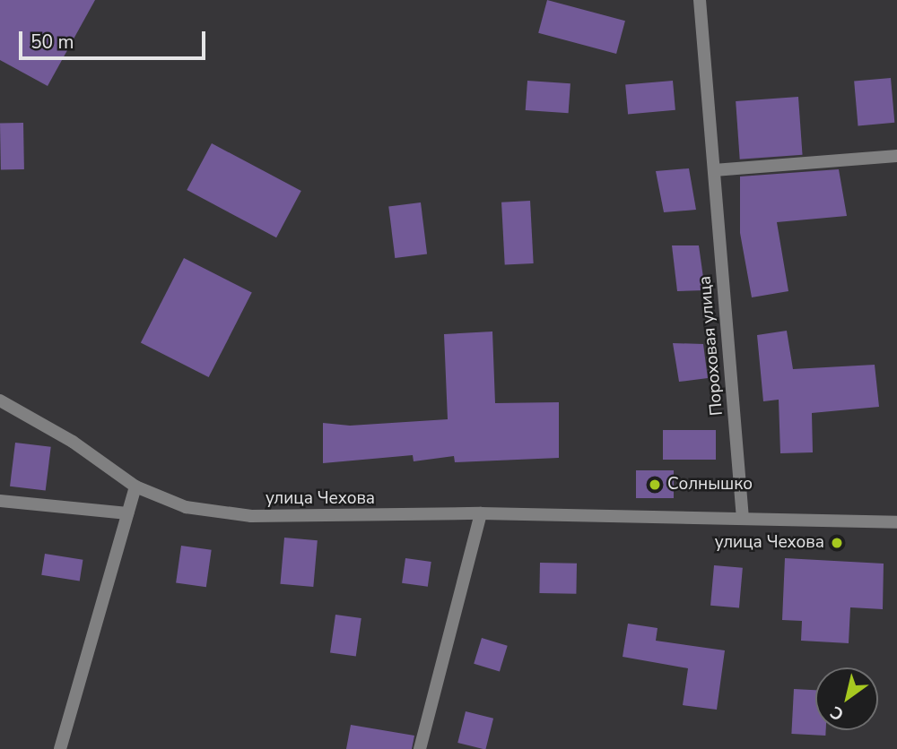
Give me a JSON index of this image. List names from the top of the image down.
{
  "streets": {
    "street": ["Пороховая улица", "улица Чехова"]
  },
  "crossings": [
    ["Пороховая улица", "улица Чехова"]
  ],
  "places": ["Солнышко", "улица Чехова"],
  "scale_bar": "50 m",
  "north": "bottom left"
}
